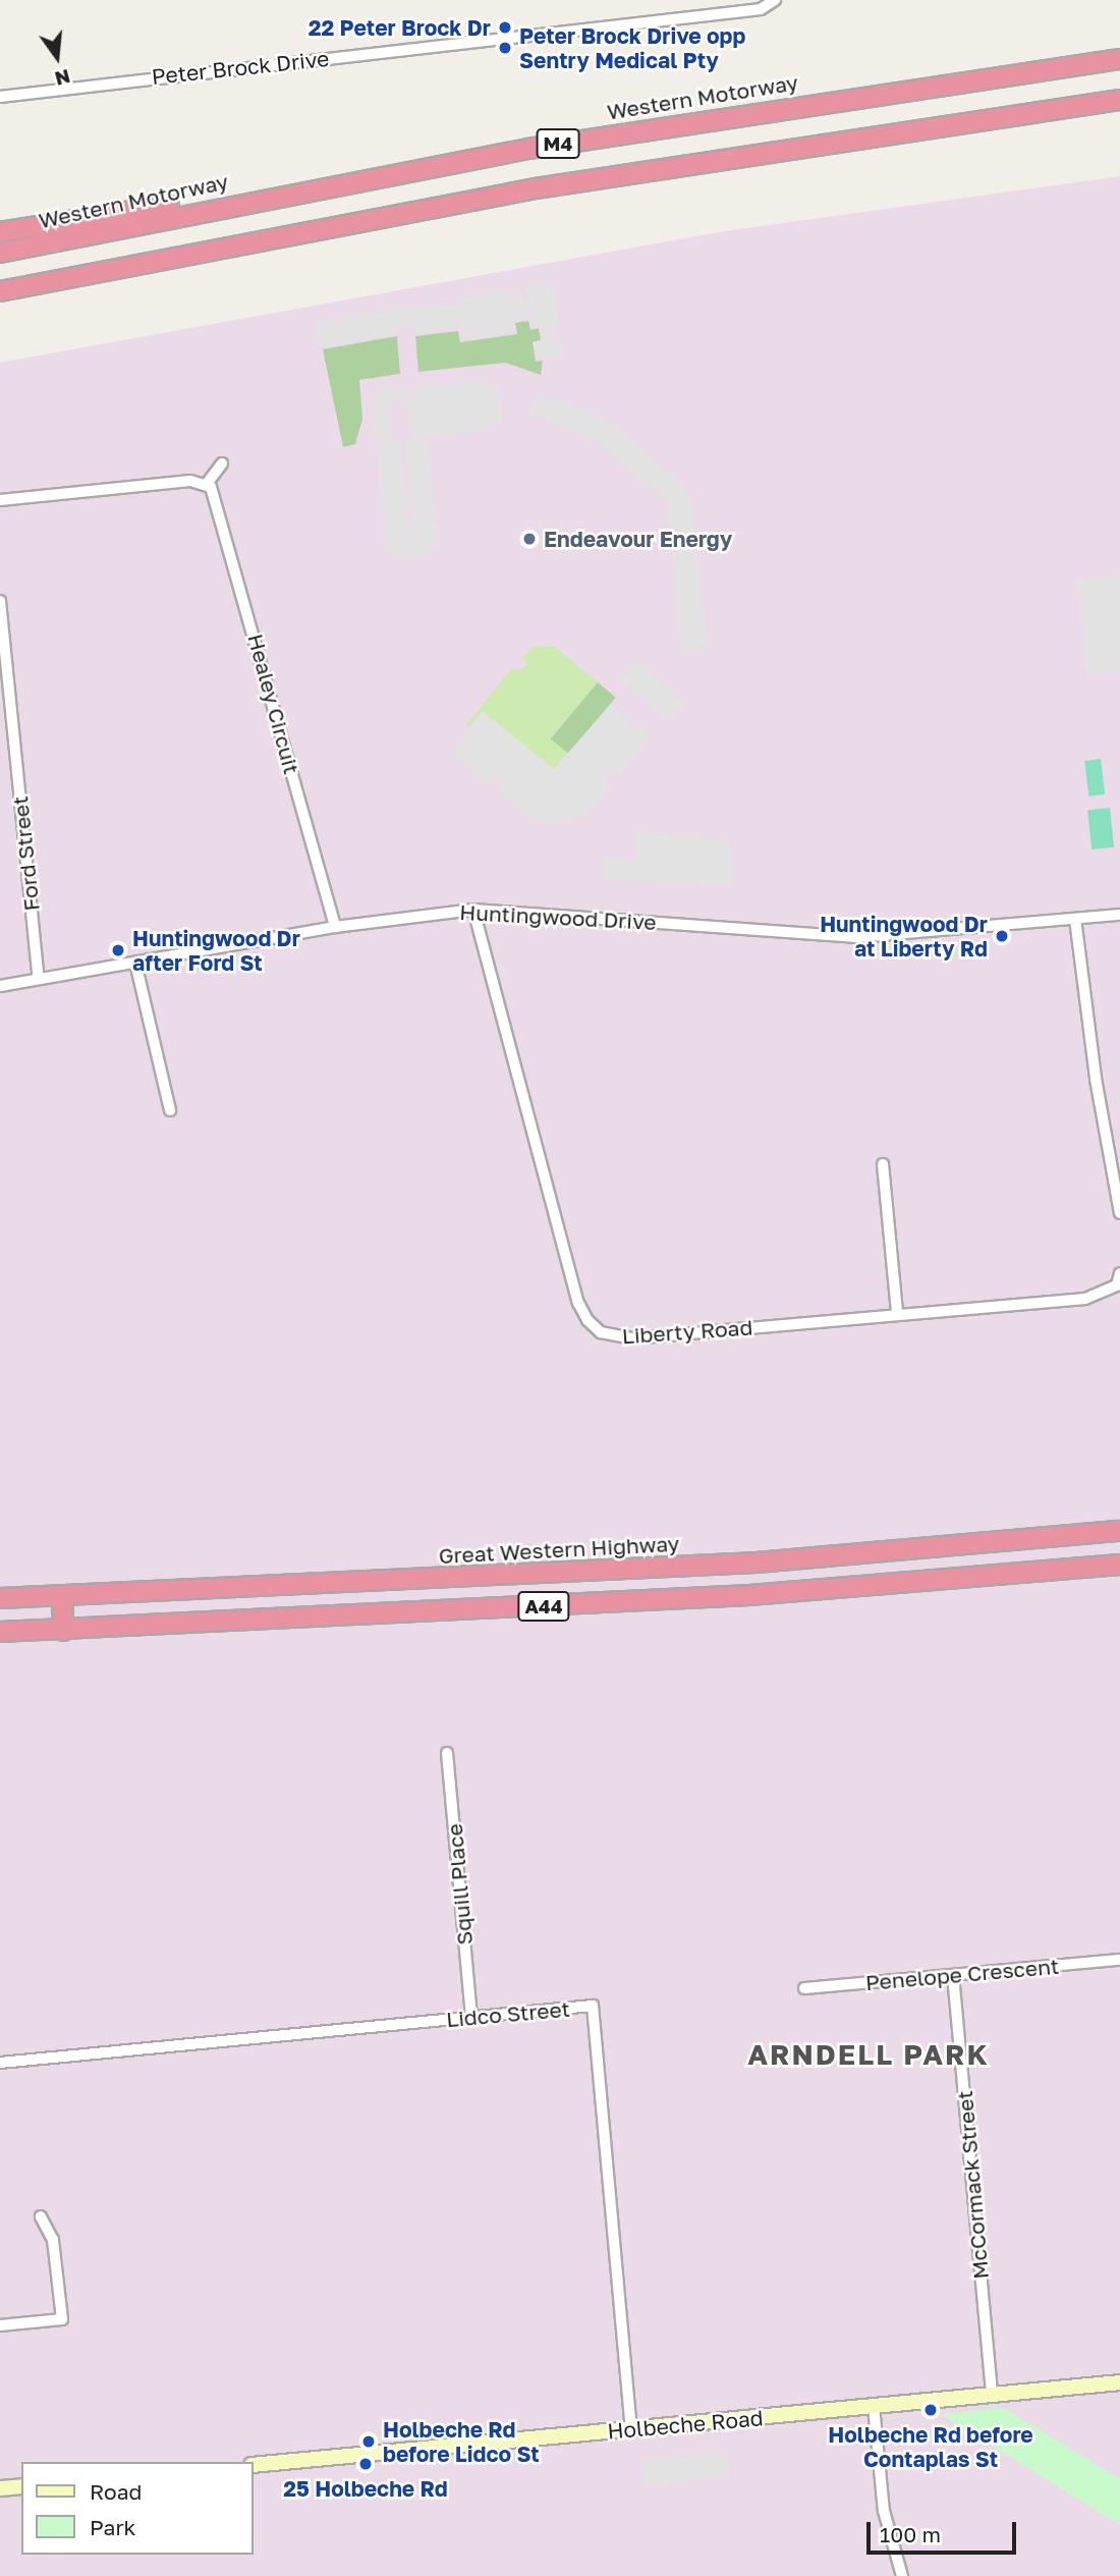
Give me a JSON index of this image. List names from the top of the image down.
{
  "streets": {
    "highway": [
      "Western Motorway",
      "M4",
      "Great Western Highway",
      "A44"
    ],
    "street": [
      "Peter Brock Drive",
      "Healey Circuit",
      "Ford Street",
      "Huntingwood Drive",
      "Liberty Road",
      "Squill Place",
      "Penelope Crescent",
      "Lidco Street",
      "McCormack Street",
      "Holbeche Road"
    ]
  },
  "crossings": [
    ["Healey Circuit", "Huntingwood Drive"],
    ["Ford Street", "Huntingwood Drive"],
    ["Huntingwood Drive", "Liberty Road"],
    ["Squill Place", "Lidco Street"],
    ["Penelope Crescent", "McCormack Street"],
    ["Lidco Street", "Holbeche Road"],
    ["McCormack Street", "Holbeche Road"]
  ],
  "districts": ["ARNDELL PARK"],
  "places": [
    "22 Peter Brock Dr",
    "Peter Brock Drive opp Sentry Medical Pty",
    "Endeavour Energy",
    "Huntingwood Dr at Liberty Rd",
    "Huntingwood Dr after Ford St",
    "Holbeche Rd before Contaplas St",
    "Holbeche Rd before Lidco St",
    "25 Holbeche Rd"
  ],
  "legend": ["Road", "Park"],
  "scale_bar": "100 m",
  "north": "bottom"
}
